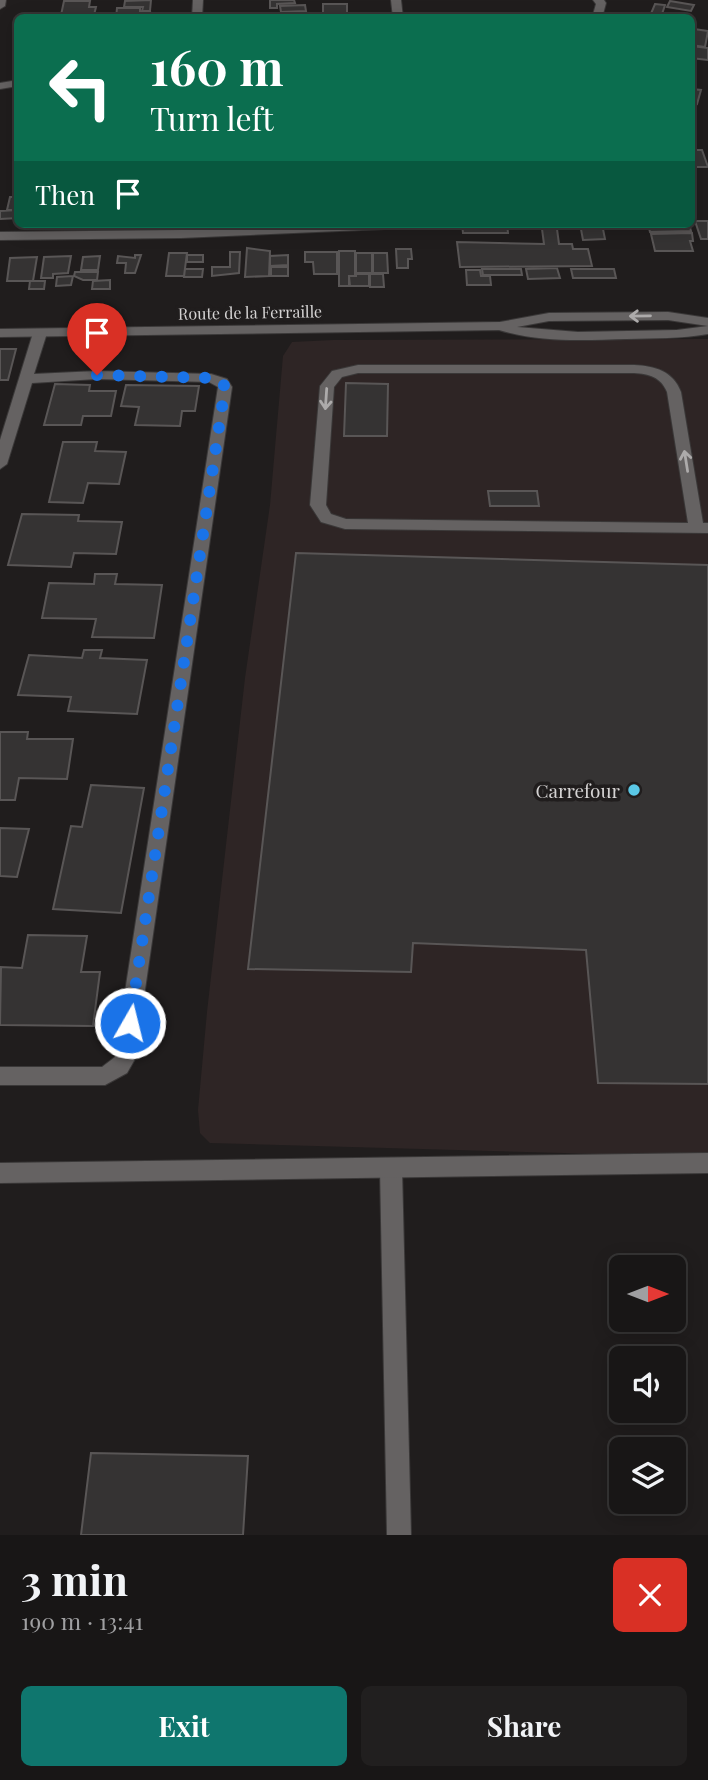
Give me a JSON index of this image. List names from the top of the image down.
{
  "streets": {
    "street": ["Route de la Ferraille"]
  },
  "places": ["Carrefour"],
  "north": "right",
  "page": {
    "turn": ["160 m", "Turn left"],
    "then": "Then",
    "heading": ["3 min", "190 m · 13:41"],
    "buttons": ["Exit", "Share"]
  }
}
